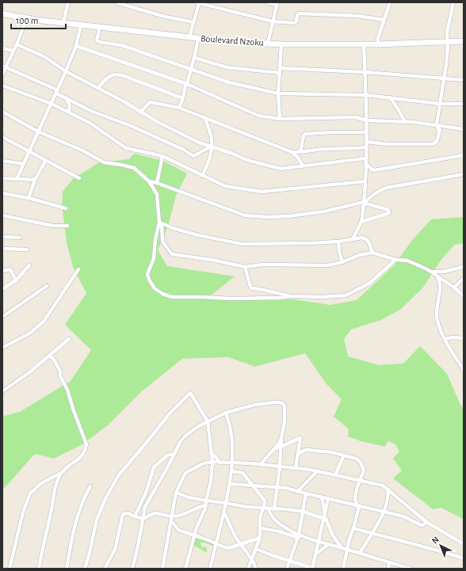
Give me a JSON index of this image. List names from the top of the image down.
{
  "streets": {
    "street": ["Boulevard Nzoku"]
  },
  "scale_bar": "100 m",
  "north": "top left"
}
